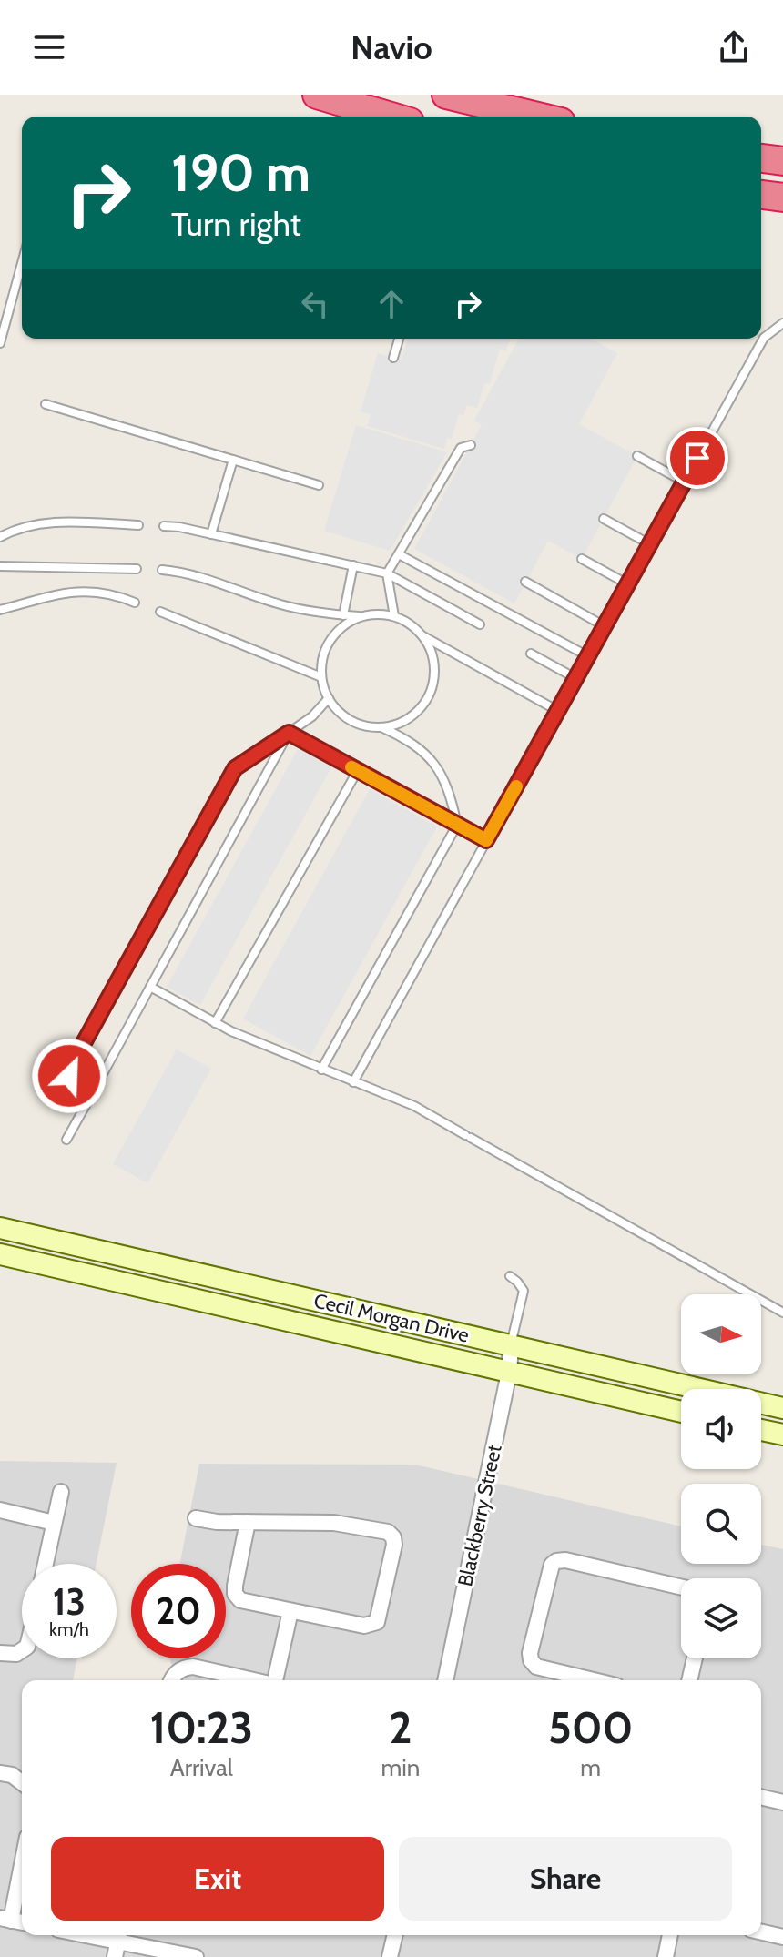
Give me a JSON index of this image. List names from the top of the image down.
{
  "streets": {
    "street": ["Cecil Morgan Drive", "Blackberry Street"]
  },
  "crossings": [
    ["Cecil Morgan Drive", "Blackberry Street"]
  ],
  "north": "right",
  "page": {
    "header": "Navio",
    "turn": ["190 m", "Turn right"],
    "speed": "13 km/h",
    "limit": "20",
    "eta": [
      "10:23",
      "Arrival",
      "2",
      "min",
      "500",
      "m"
    ],
    "buttons": ["Exit", "Share"]
  }
}
